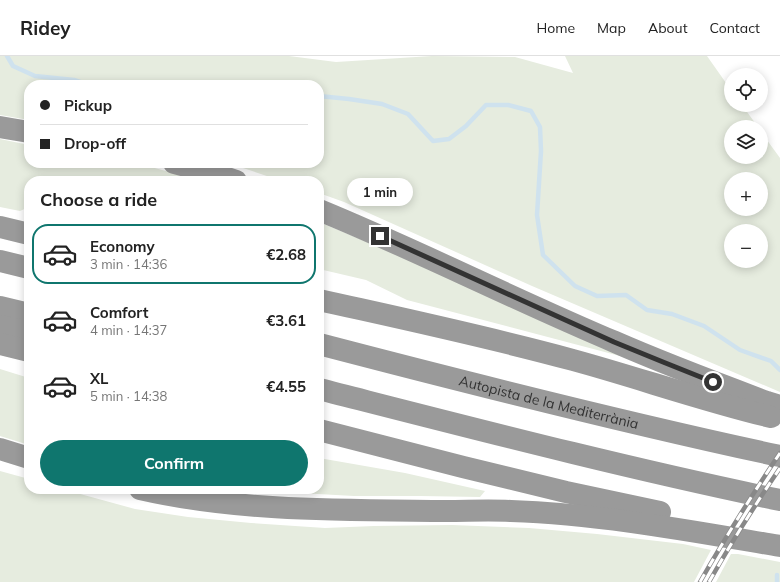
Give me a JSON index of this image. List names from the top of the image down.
{
  "streets": {
    "highway": ["Autopista de la Mediterrània"]
  },
  "page": {
    "header": "Ridey",
    "nav": [
      "Home",
      "Map",
      "About",
      "Contact"
    ],
    "map_buttons": ["+", "−"],
    "banner": ["Pickup", "Drop-off"],
    "heading": "Choose a ride",
    "bubble": "1 min",
    "list": [
      {
        "name": "Economy",
        "note": "3 min · 14:36",
        "value": "€2.68"
      },
      {
        "name": "Comfort",
        "note": "4 min · 14:37",
        "value": "€3.61"
      },
      {
        "name": "XL",
        "note": "5 min · 14:38",
        "value": "€4.55"
      }
    ],
    "buttons": "Confirm"
  }
}
